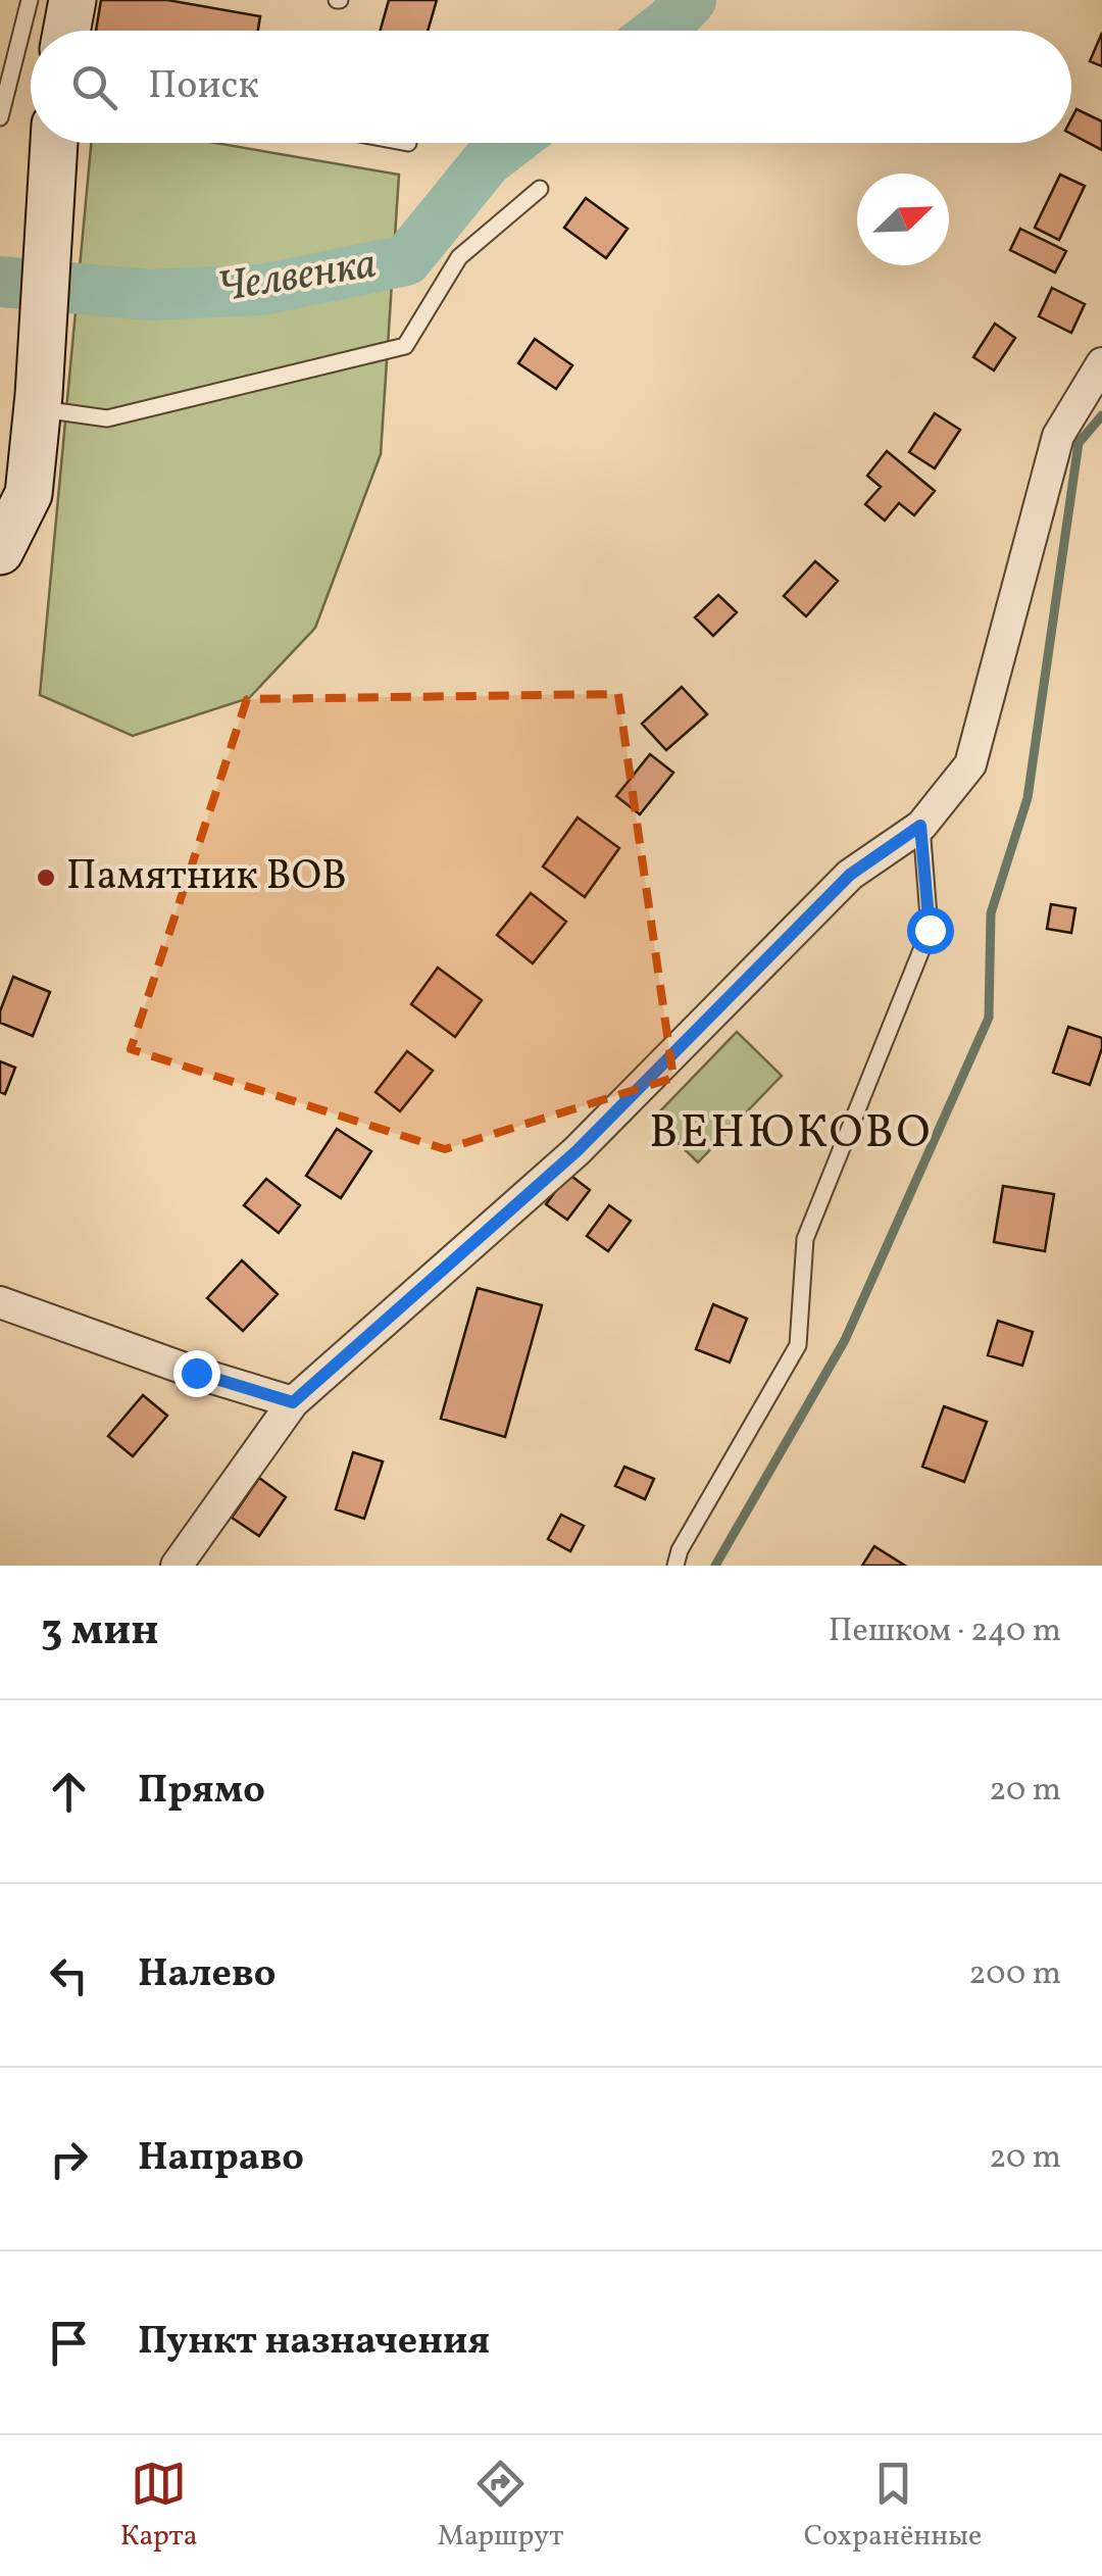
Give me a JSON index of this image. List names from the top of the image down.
{
  "districts": ["ВЕНЮКОВО"],
  "water": ["Челвенка"],
  "places": ["Памятник ВОВ"],
  "north": "top right",
  "page": {
    "search": "Поиск",
    "heading": ["3 мин", "Пешком · 240 m"],
    "list": [
      ["Прямо", "20 m"],
      ["Налево", "200 m"],
      ["Направо", "20 m"],
      "Пункт назначения"
    ],
    "nav": ["Карта", "Маршрут", "Сохранённые"]
  }
}
